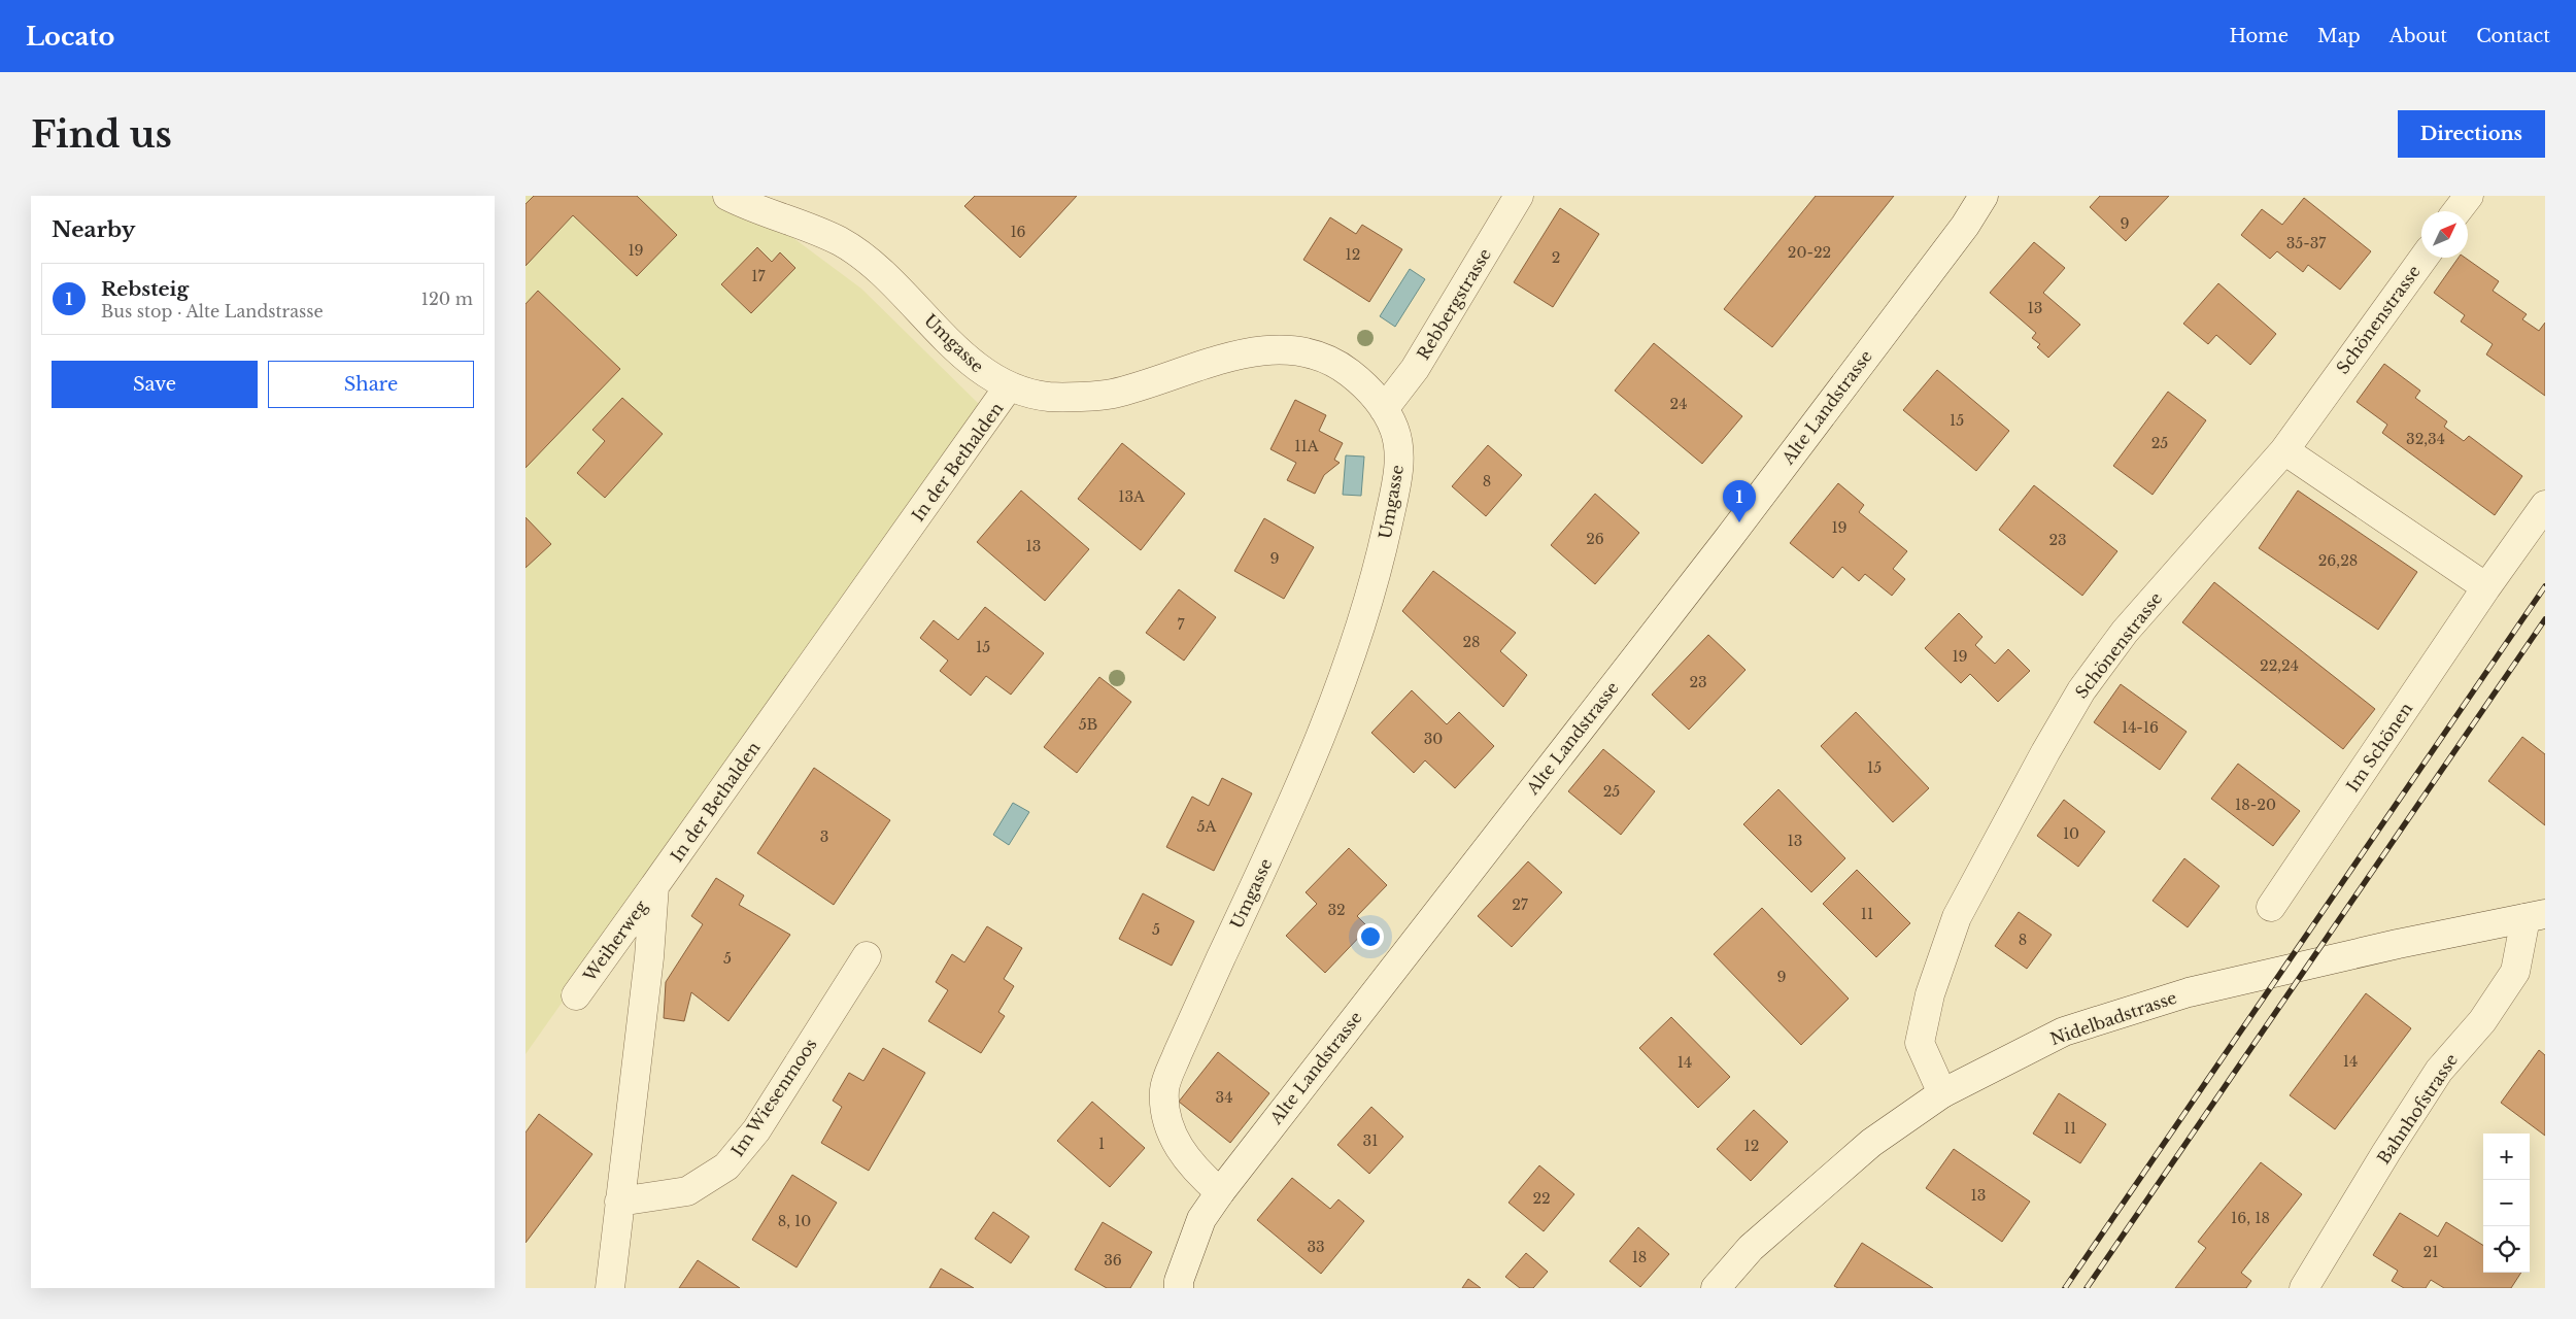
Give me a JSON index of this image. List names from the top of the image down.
{
  "streets": {
    "street": [
      "Rebbergstrasse",
      "Schönenstrasse",
      "Umgasse",
      "Alte Landstrasse",
      "In der Bethalden",
      "Im Schönen",
      "Weiherweg",
      "Nidelbadstrasse",
      "Im Wiesenmoos",
      "Bahnhofstrasse"
    ]
  },
  "crossings": [
    ["Rebbergstrasse", "Umgasse"],
    ["Schönenstrasse", "Nidelbadstrasse"],
    ["Umgasse", "Alte Landstrasse"],
    ["Umgasse", "In der Bethalden"],
    ["In der Bethalden", "Weiherweg"],
    ["Nidelbadstrasse", "Bahnhofstrasse"]
  ],
  "house_numbers": [
    "9",
    "16",
    "35-37",
    "19",
    "20-22",
    "12",
    "2",
    "17",
    "13",
    "24",
    "15",
    "32,34",
    "25",
    "11A",
    "8",
    "13A",
    "19",
    "26",
    "23",
    "13",
    "9",
    "26,28",
    "7",
    "28",
    "15",
    "19",
    "22,24",
    "23",
    "5B",
    "14-16",
    "30",
    "15",
    "25",
    "18-20",
    "5A",
    "10",
    "3",
    "13",
    "27",
    "32",
    "11",
    "5",
    "8",
    "5",
    "9",
    "14",
    "14",
    "34",
    "11",
    "31",
    "1",
    "12",
    "13",
    "22",
    "16, 18",
    "8, 10",
    "33",
    "21",
    "18",
    "36"
  ],
  "north": "top right",
  "page": {
    "header": "Locato",
    "nav": [
      "Home",
      "Map",
      "About",
      "Contact"
    ],
    "buttons": [
      "Directions",
      ["Save", "Share"]
    ],
    "title": "Find us",
    "heading": "Nearby",
    "list": [
      {
        "mark": "1",
        "name": "Rebsteig",
        "note": "Bus stop · Alte Landstrasse",
        "value": "120 m"
      }
    ],
    "pins": "1",
    "map_buttons": ["+", "−"]
  }
}
